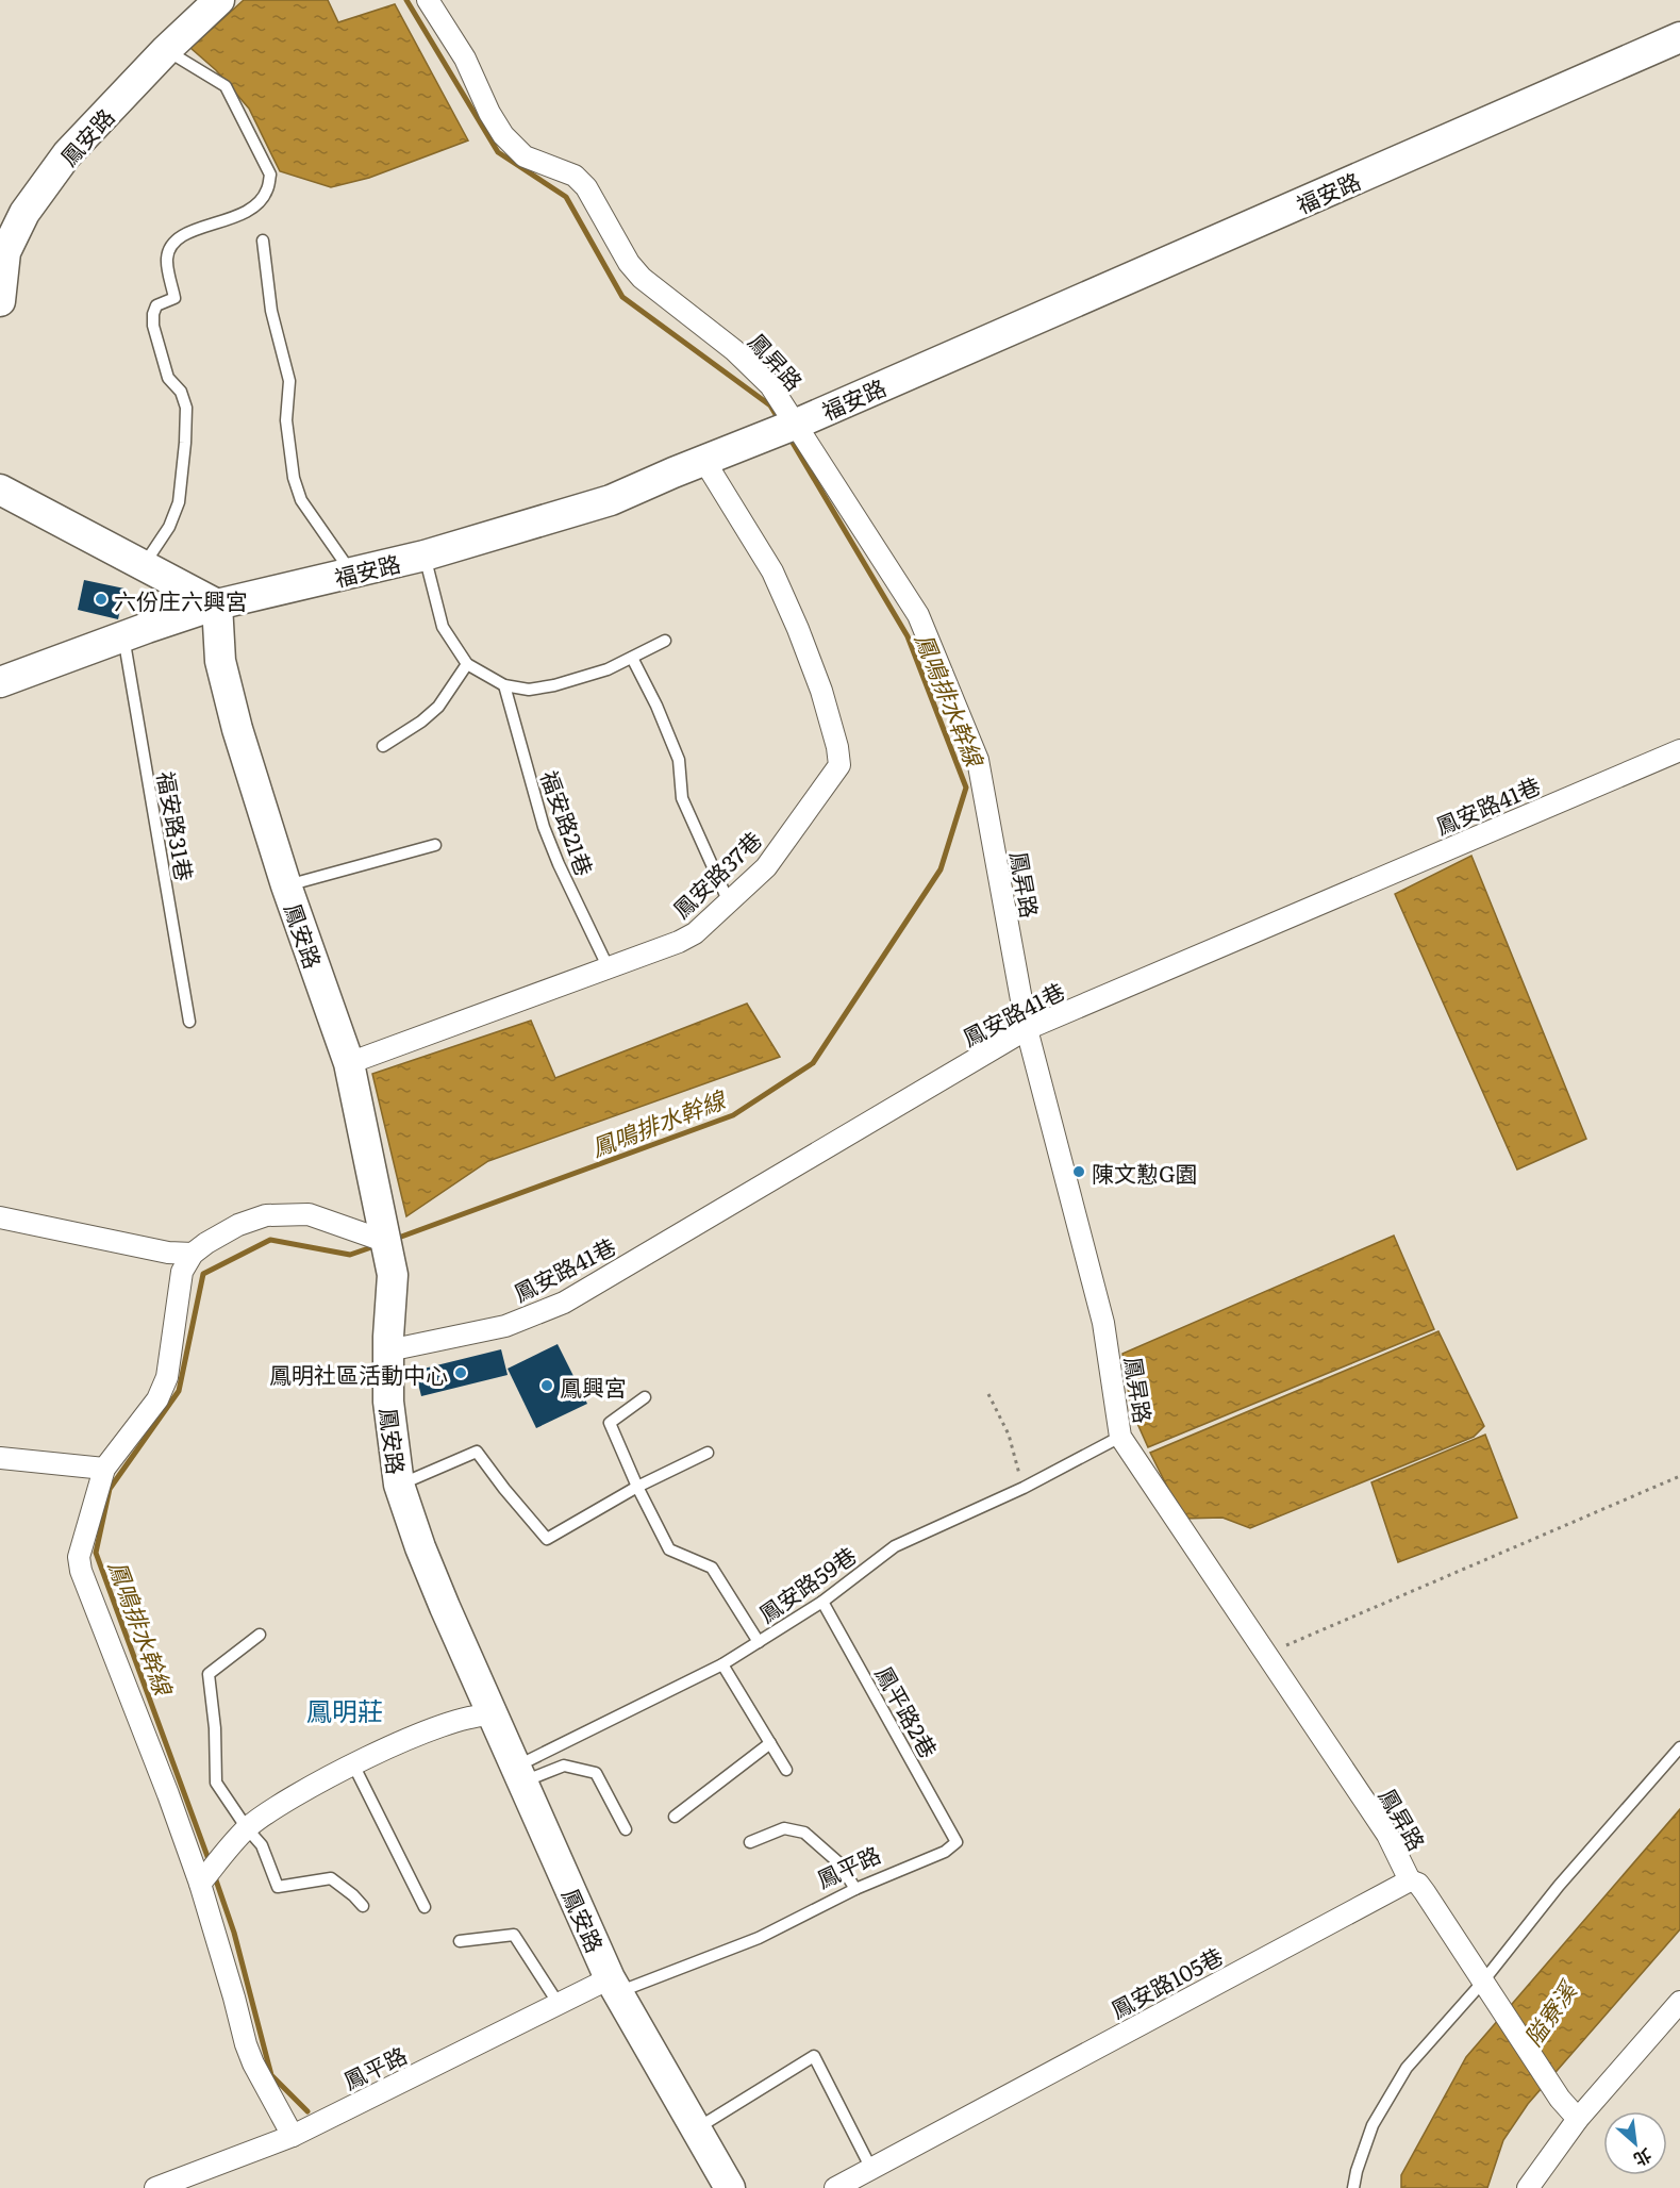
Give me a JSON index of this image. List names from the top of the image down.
{
  "streets": {
    "street": [
      "鳳安路",
      "福安路",
      "鳳昇路",
      "鳳安路41巷",
      "鳳安路37巷",
      "鳳平路",
      "鳳安路105巷"
    ],
    "lane": [
      "福安路21巷",
      "福安路31巷",
      "鳳安路59巷",
      "鳳平路2巷"
    ]
  },
  "crossings": [
    ["鳳安路", "福安路"],
    ["鳳安路", "鳳安路41巷"],
    ["鳳安路", "鳳安路37巷"],
    ["鳳安路", "鳳安路59巷"],
    ["鳳安路", "鳳平路"],
    ["福安路", "鳳昇路"],
    ["福安路", "福安路31巷"],
    ["福安路", "鳳安路37巷"],
    ["鳳昇路", "鳳安路41巷"],
    ["鳳昇路", "鳳安路59巷"],
    ["鳳昇路", "鳳安路105巷"],
    ["福安路21巷", "鳳安路37巷"],
    ["鳳安路59巷", "鳳平路2巷"],
    ["鳳平路2巷", "鳳平路"]
  ],
  "districts": ["鳳明莊"],
  "water": ["鳳鳴排水幹線", "隘寮溪"],
  "places": [
    "六份庄六興宮",
    "陳文懃G園",
    "鳳明社區活動中心",
    "鳳興宮"
  ],
  "north": "bottom right"
}
